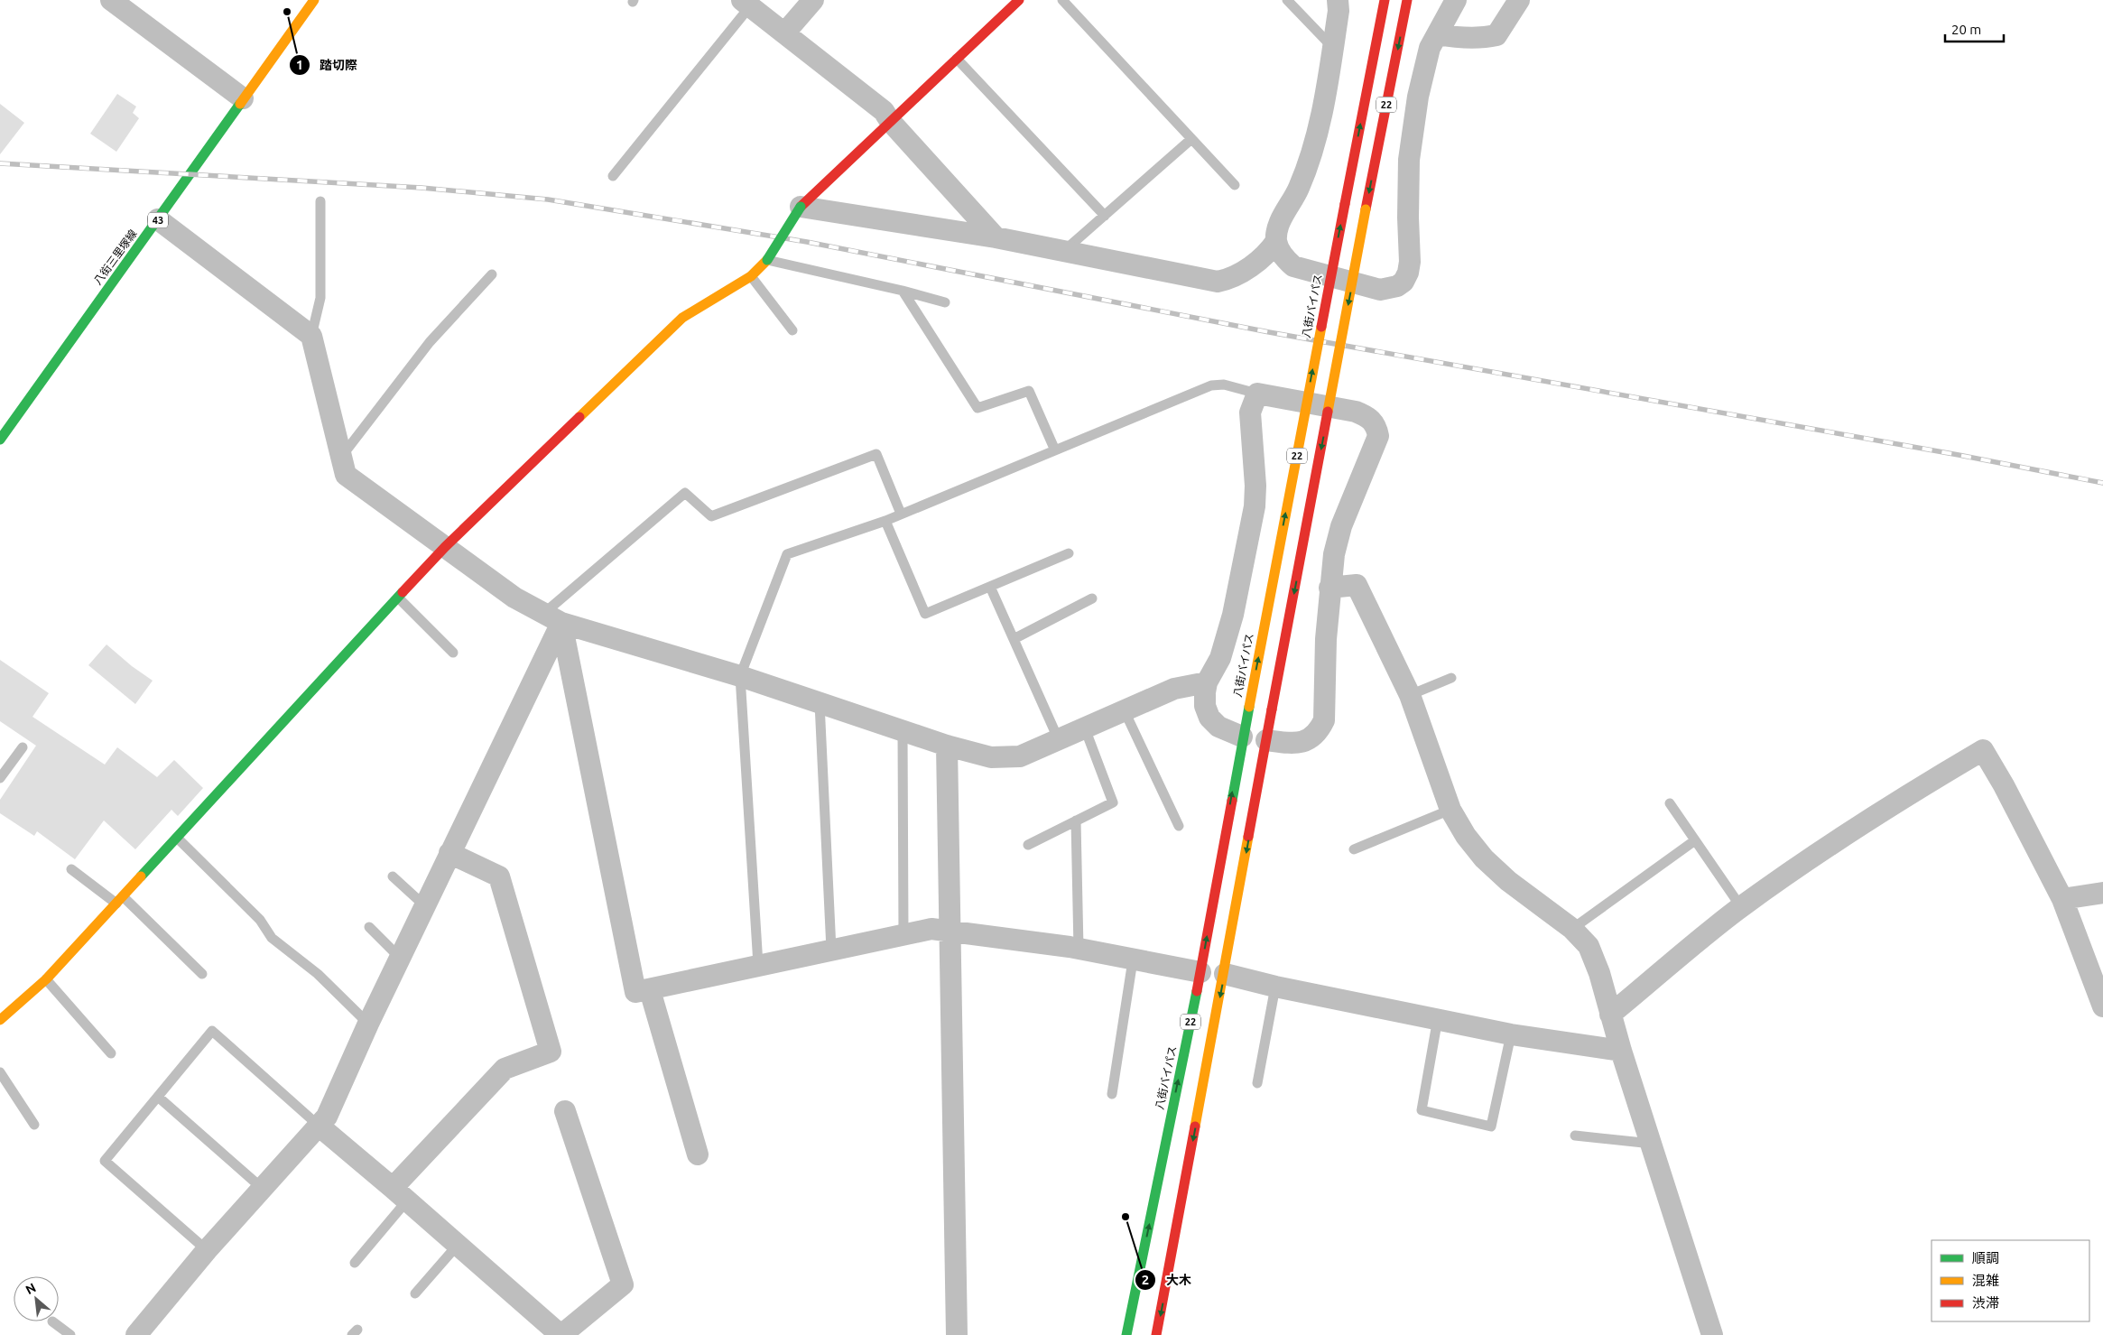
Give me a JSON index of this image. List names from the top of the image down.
{
  "streets": {
    "main road": [
      "22",
      "43",
      "八街三里塚線",
      "八街バイパス"
    ]
  },
  "places": ["踏切際", "大木"],
  "legend": ["順調", "混雑", "渋滞"],
  "scale_bar": "20 m",
  "north": "top left"
}
